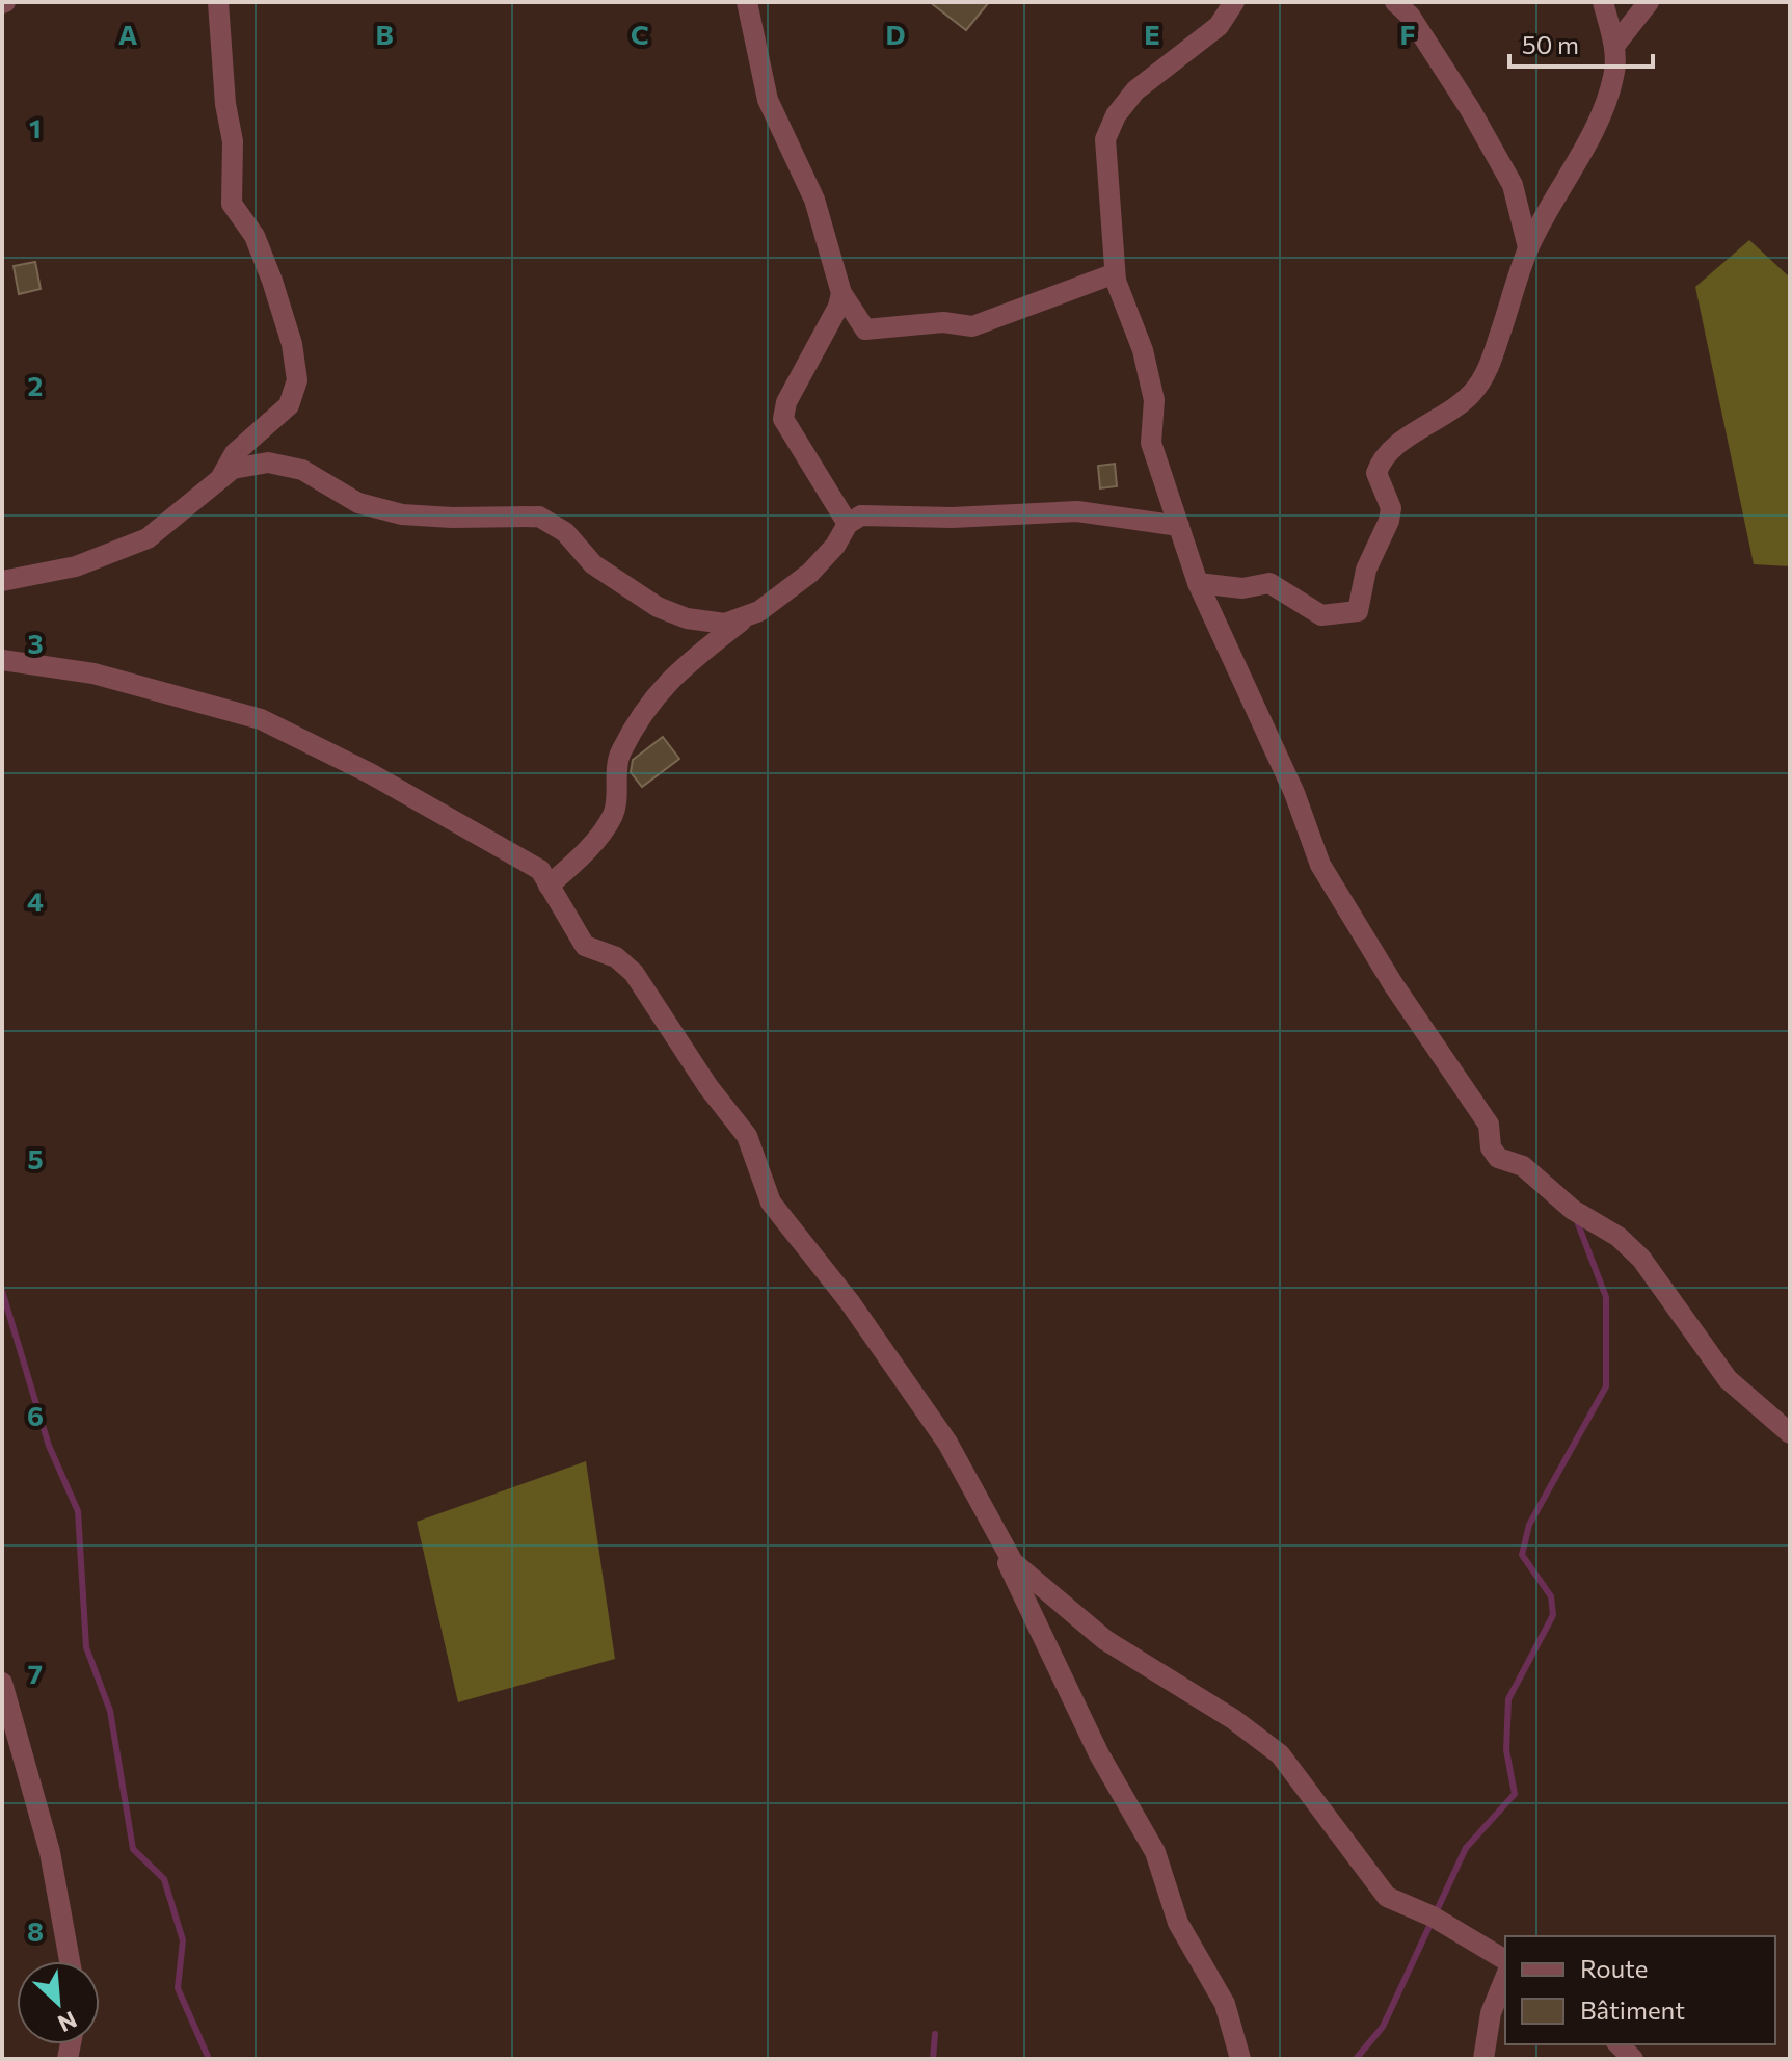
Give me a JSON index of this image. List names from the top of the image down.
{
  "legend": ["Route", "Bâtiment"],
  "scale_bar": "50 m",
  "north": "bottom right",
  "grid": {
    "columns": [
      "A",
      "B",
      "C",
      "D",
      "E",
      "F"
    ],
    "rows": [
      "1",
      "2",
      "3",
      "4",
      "5",
      "6",
      "7",
      "8"
    ]
  }
}
